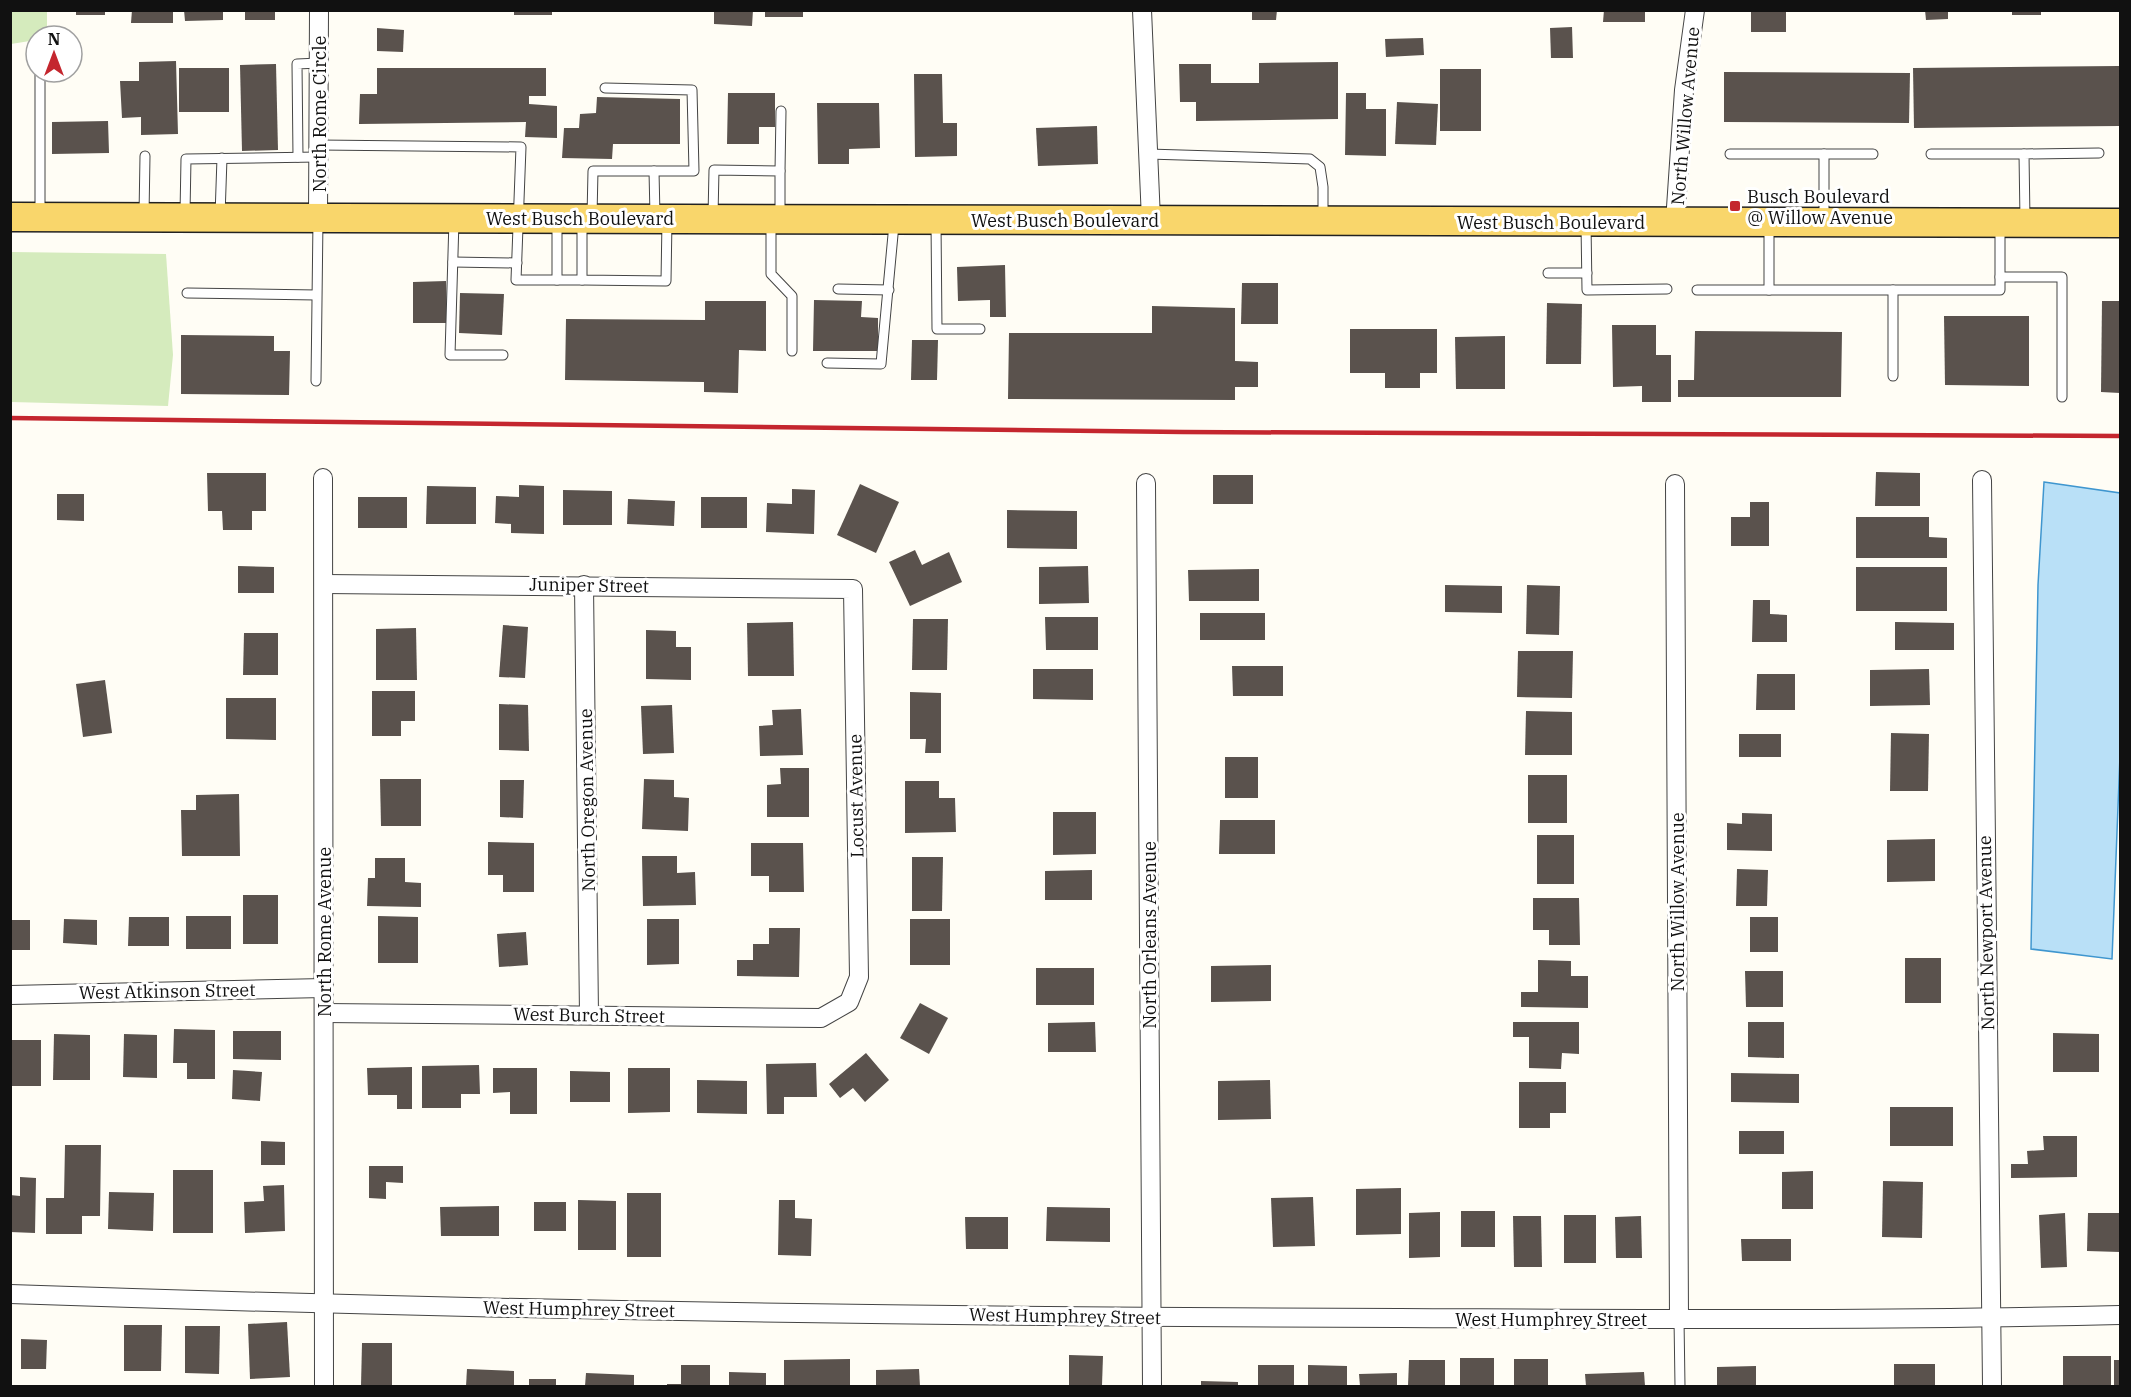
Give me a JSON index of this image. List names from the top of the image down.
{
  "streets": {
    "main road": ["West Busch Boulevard"],
    "street": [
      "North Rome Circle",
      "North Willow Avenue",
      "Juniper Street",
      "Locust Avenue",
      "North Oregon Avenue",
      "North Rome Avenue",
      "North Newport Avenue",
      "North Orleans Avenue",
      "West Atkinson Street",
      "West Burch Street",
      "West Humphrey Street"
    ]
  },
  "crossings": [
    ["North Rome Circle", "West Busch Boulevard"],
    ["North Willow Avenue", "West Busch Boulevard"],
    ["North Willow Avenue", "West Humphrey Street"],
    ["Juniper Street", "Locust Avenue"],
    ["Juniper Street", "North Oregon Avenue"],
    ["Juniper Street", "North Rome Avenue"],
    ["Locust Avenue", "West Burch Street"],
    ["North Oregon Avenue", "West Burch Street"],
    ["North Rome Avenue", "West Atkinson Street"],
    ["North Rome Avenue", "West Burch Street"],
    ["North Rome Avenue", "West Humphrey Street"],
    ["North Newport Avenue", "West Humphrey Street"],
    ["North Orleans Avenue", "West Humphrey Street"]
  ],
  "places": {
    "transit": ["Busch Boulevard @ Willow Avenue"]
  },
  "north": "top"
}
